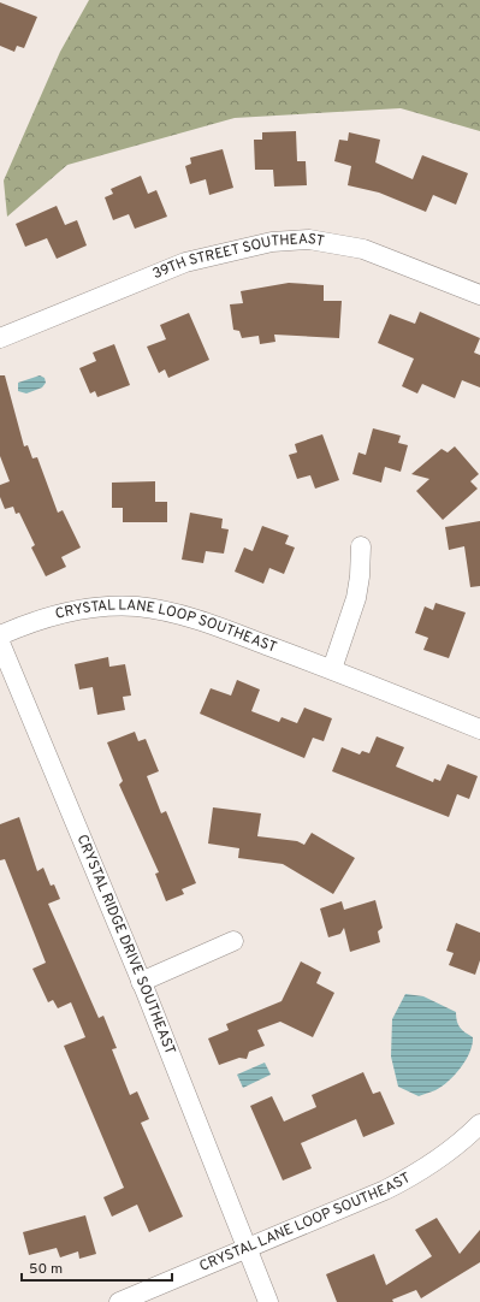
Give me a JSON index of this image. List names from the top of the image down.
{
  "streets": {
    "street": ["39TH STREET SOUTHEAST", "CRYSTAL LANE LOOP SOUTHEAST", "CRYSTAL RIDGE DRIVE SOUTHEAST"]
  },
  "crossings": [
    ["CRYSTAL LANE LOOP SOUTHEAST", "CRYSTAL RIDGE DRIVE SOUTHEAST"]
  ],
  "scale_bar": "50 m"
}
